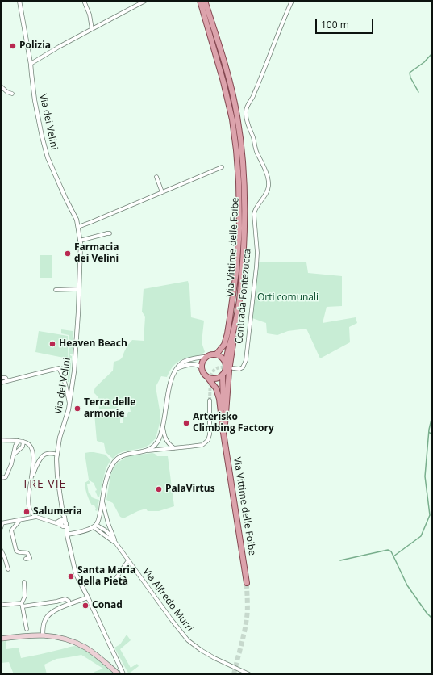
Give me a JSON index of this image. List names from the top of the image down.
{
  "streets": {
    "main road": ["Via Vittime delle Foibe"],
    "street": ["Via dei Velini", "Contrada Fontezucca", "Via Alfredo Murri"]
  },
  "districts": ["TRE VIE"],
  "parks": ["Orti comunali"],
  "places": [
    "Polizia",
    "Farmacia dei Velini",
    "Heaven Beach",
    "Terra delle armonie",
    "Arterisko Climbing Factory",
    "PalaVirtus",
    "Salumeria",
    "Santa Maria della Pietà",
    "Conad"
  ],
  "scale_bar": "100 m"
}
